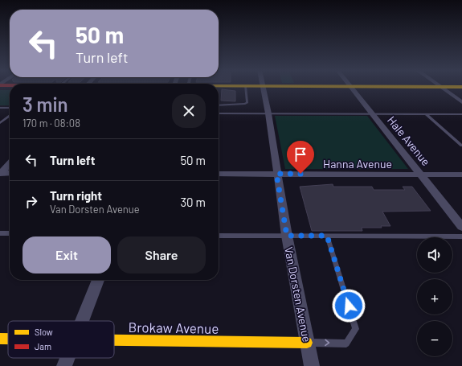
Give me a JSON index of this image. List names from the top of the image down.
{
  "streets": {
    "street": [
      "Hale Avenue",
      "Hanna Avenue",
      "Van Dorsten Avenue",
      "Brokaw Avenue"
    ]
  },
  "crossings": [
    ["Hale Avenue", "Hanna Avenue"],
    ["Hanna Avenue", "Van Dorsten Avenue"],
    ["Van Dorsten Avenue", "Brokaw Avenue"]
  ],
  "legend": ["Slow", "Jam"],
  "page": {
    "turn": ["50 m", "Turn left"],
    "heading": ["3 min", "170 m · 08:08"],
    "list": [
      {
        "name": "Turn left",
        "value": "50 m"
      },
      {
        "name": "Turn right",
        "note": "Van Dorsten Avenue",
        "value": "30 m"
      }
    ],
    "buttons": ["Exit", "Share"],
    "map_buttons": ["+", "−"]
  }
}
